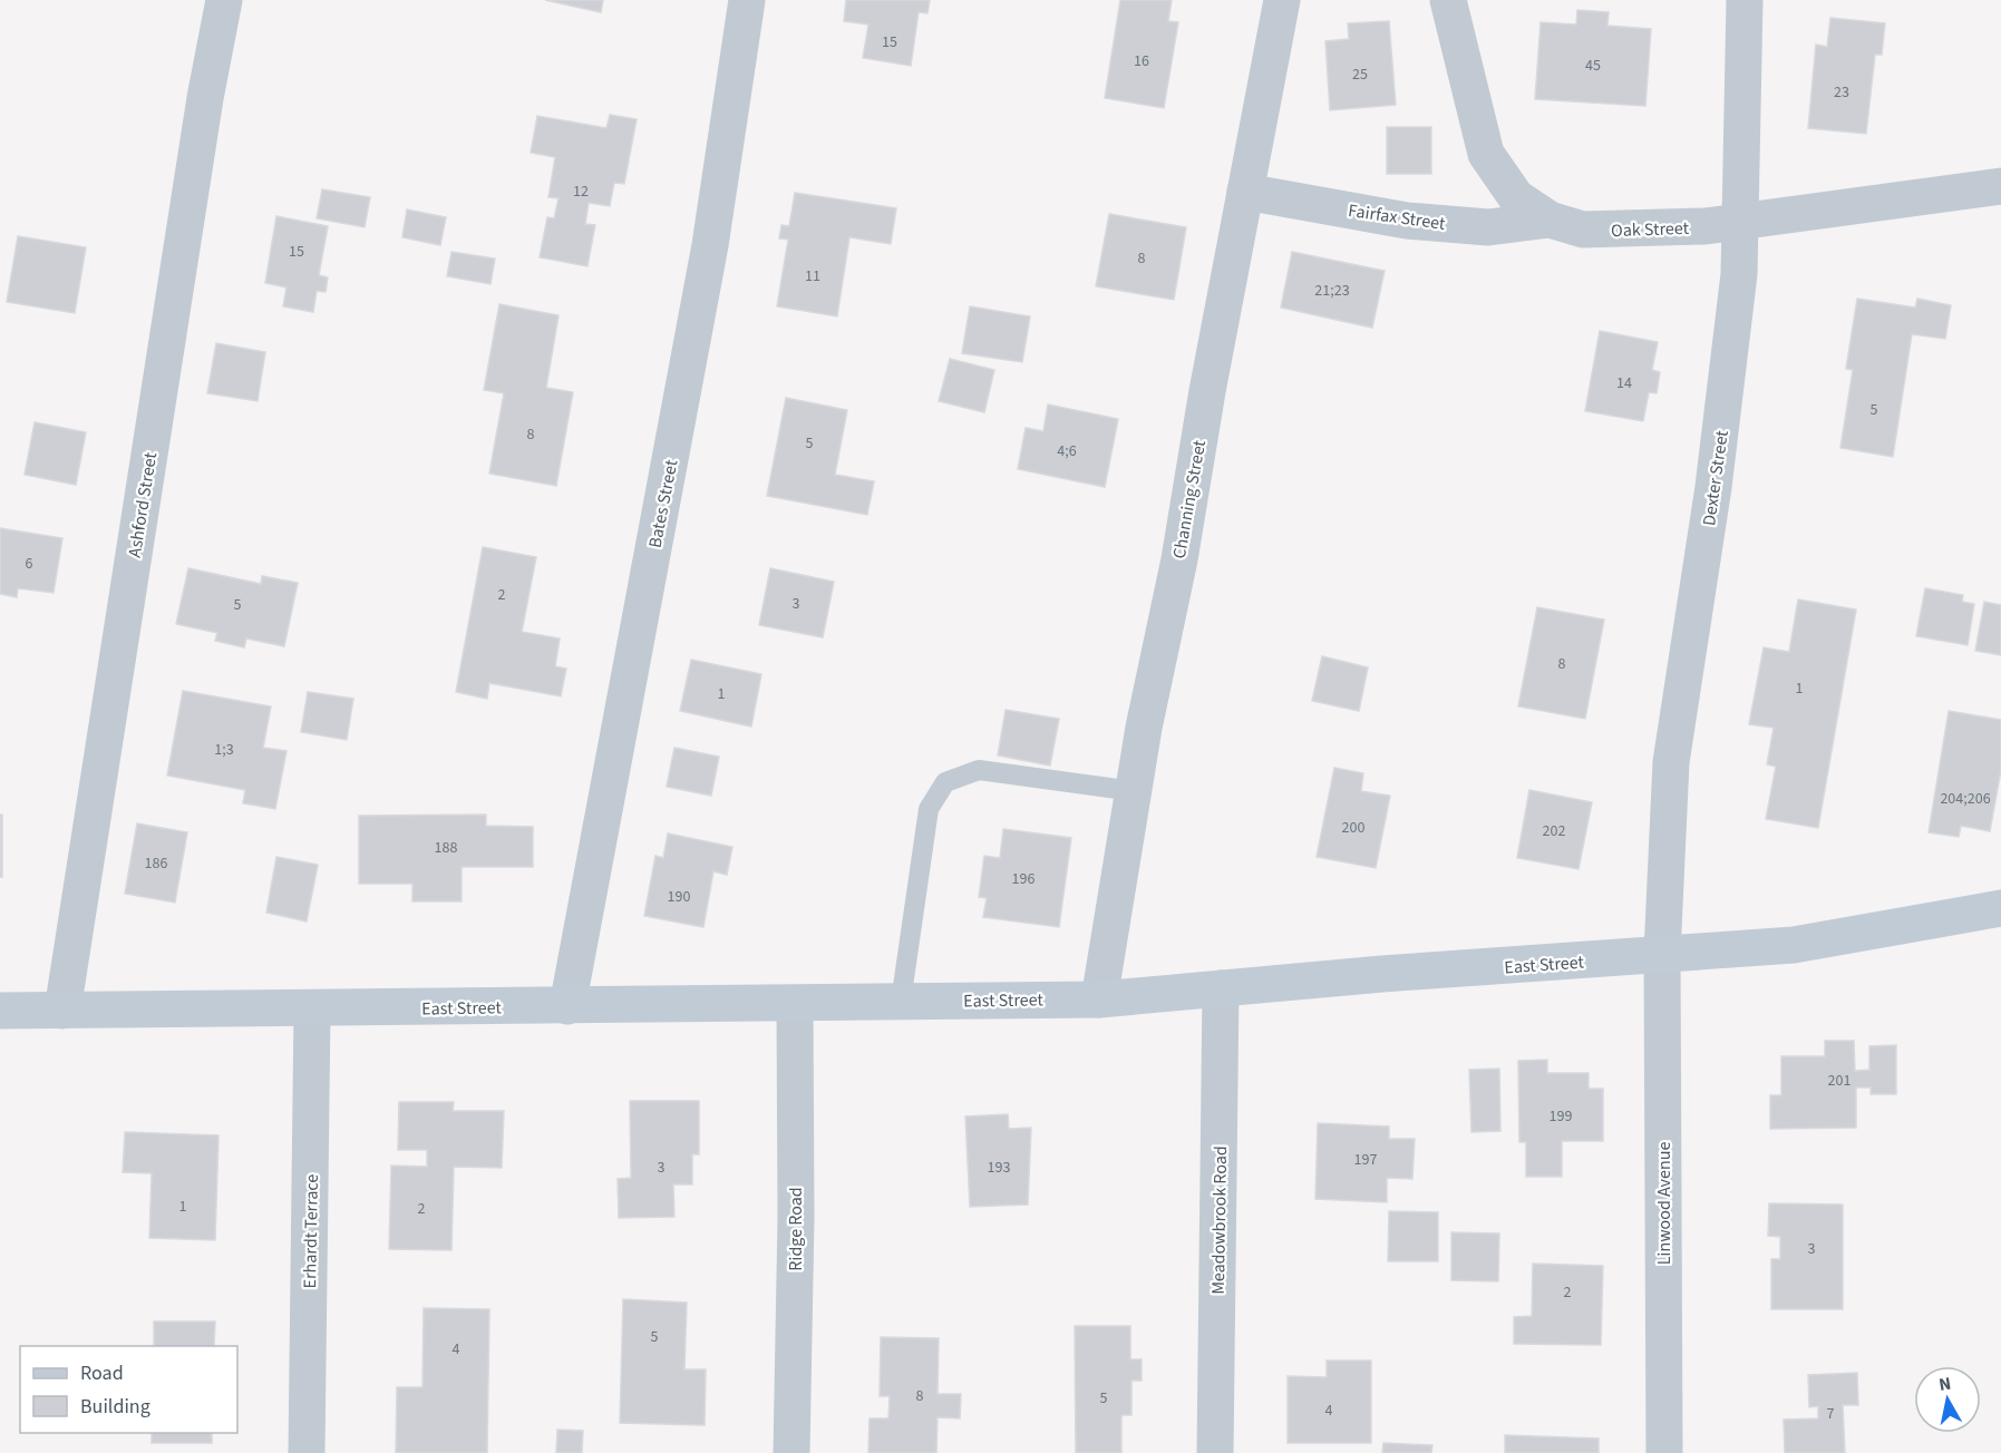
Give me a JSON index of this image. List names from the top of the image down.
{
  "streets": {
    "main road": ["East Street"],
    "street": [
      "Fairfax Street",
      "Oak Street",
      "Dexter Street",
      "Channing Street",
      "Bates Street",
      "Ashford Street",
      "Linwood Avenue",
      "Meadowbrook Road",
      "Ridge Road",
      "Erhardt Terrace"
    ]
  },
  "crossings": [
    ["Fairfax Street", "Oak Street"],
    ["Fairfax Street", "Channing Street"],
    ["Oak Street", "Dexter Street"],
    ["Dexter Street", "East Street"],
    ["Dexter Street", "Linwood Avenue"],
    ["Channing Street", "East Street"],
    ["Bates Street", "East Street"],
    ["Ashford Street", "East Street"],
    ["East Street", "Linwood Avenue"],
    ["East Street", "Meadowbrook Road"],
    ["East Street", "Ridge Road"],
    ["East Street", "Erhardt Terrace"]
  ],
  "house_numbers": [
    "15",
    "16",
    "45",
    "25",
    "23",
    "12",
    "15",
    "8",
    "11",
    "21;23",
    "14",
    "5",
    "8",
    "5",
    "4;6",
    "6",
    "2",
    "3",
    "5",
    "8",
    "1",
    "1",
    "1;3",
    "204;206",
    "200",
    "202",
    "188",
    "186",
    "196",
    "190",
    "201",
    "199",
    "197",
    "3",
    "193",
    "1",
    "2",
    "3",
    "2",
    "5",
    "4",
    "8",
    "5",
    "4",
    "7"
  ],
  "legend": ["Road", "Building"],
  "north": "top"
}
